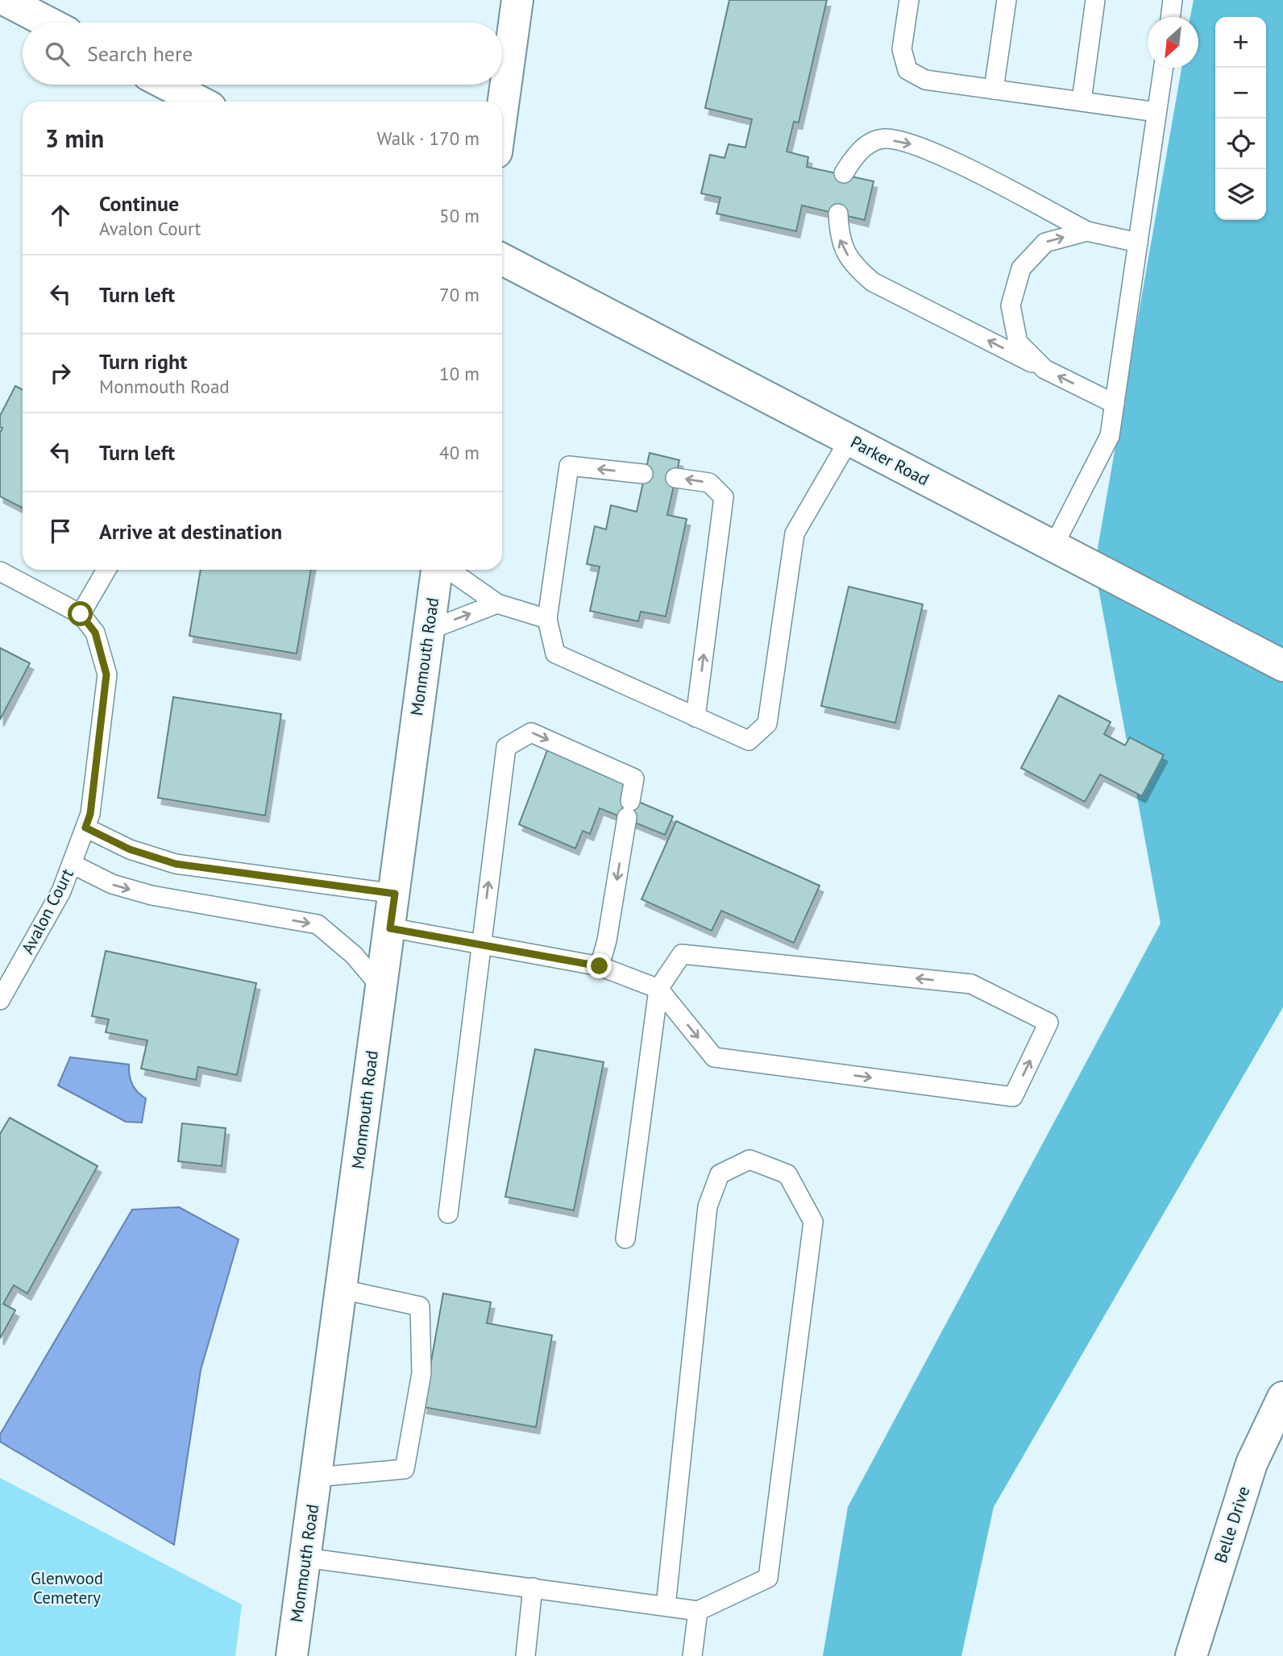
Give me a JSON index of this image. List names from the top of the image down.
{
  "streets": {
    "street": ["Parker Road", "Monmouth Road", "Belle Drive"],
    "lane": ["Avalon Court"]
  },
  "parks": ["Glenwood Cemetery"],
  "north": "bottom left",
  "page": {
    "map_buttons": ["+", "−"],
    "search": "Search here",
    "heading": ["3 min", "Walk · 170 m"],
    "list": [
      ["Continue", "Avalon Court", "50 m"],
      ["Turn left", "70 m"],
      ["Turn right", "Monmouth Road", "10 m"],
      ["Turn left", "40 m"],
      "Arrive at destination"
    ]
  }
}
